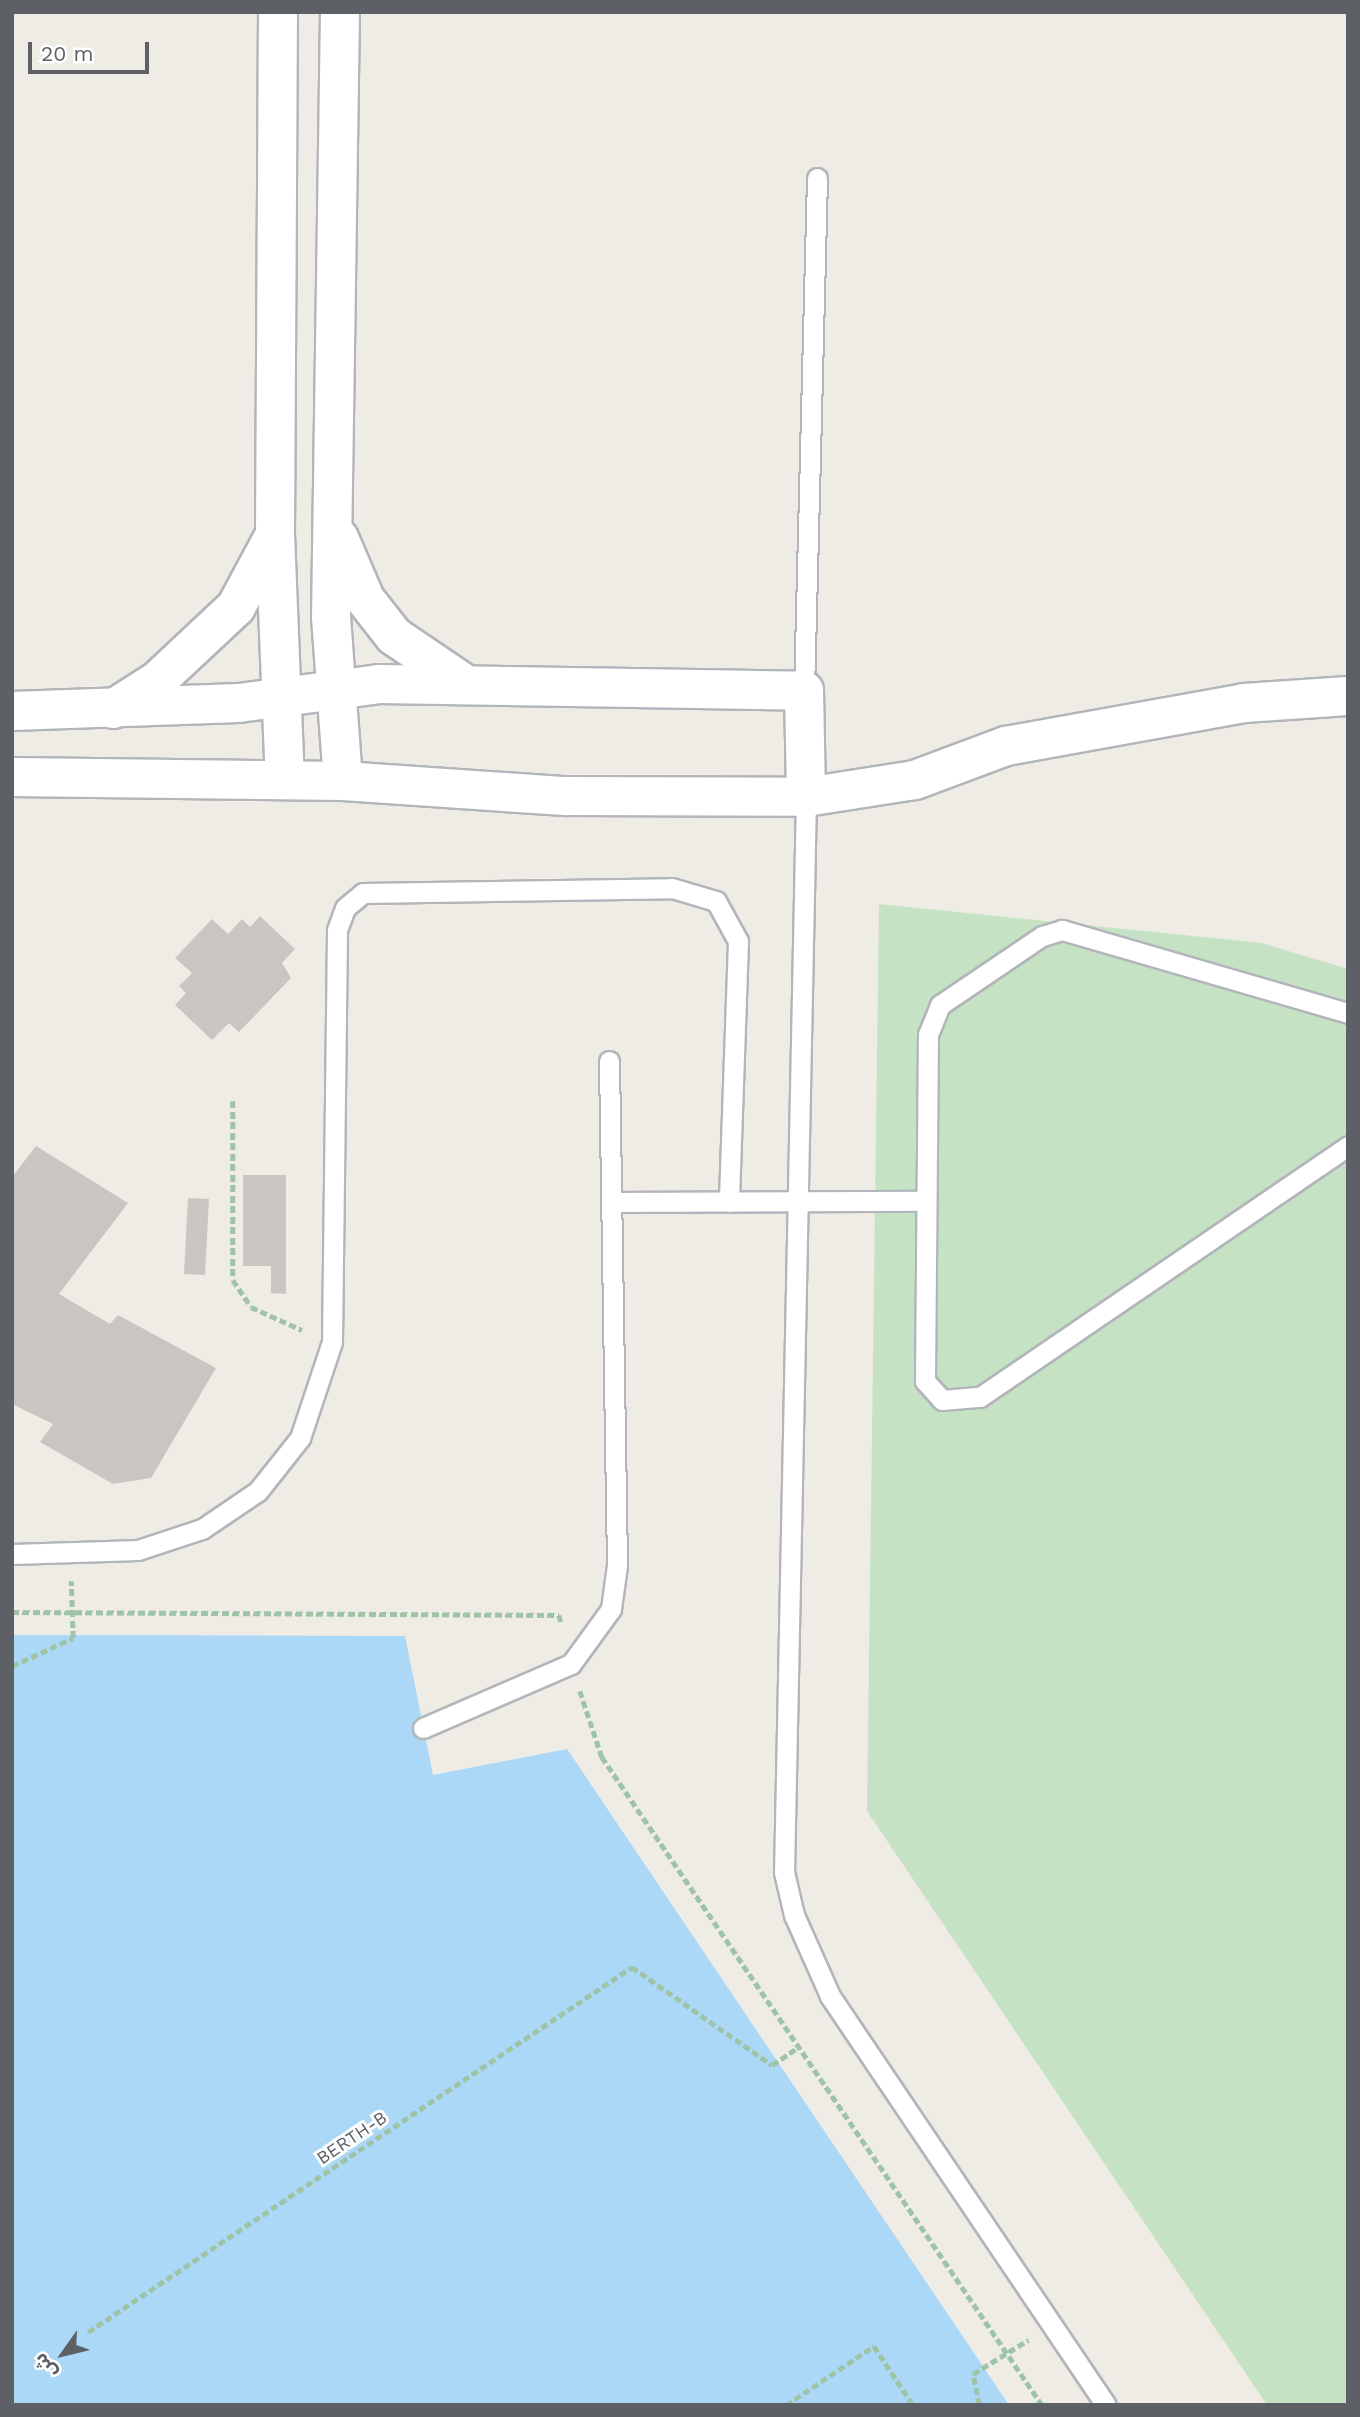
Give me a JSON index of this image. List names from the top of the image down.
{
  "streets": {
    "path": ["BERTH-B"]
  },
  "scale_bar": "20 m",
  "north": "bottom left"
}
